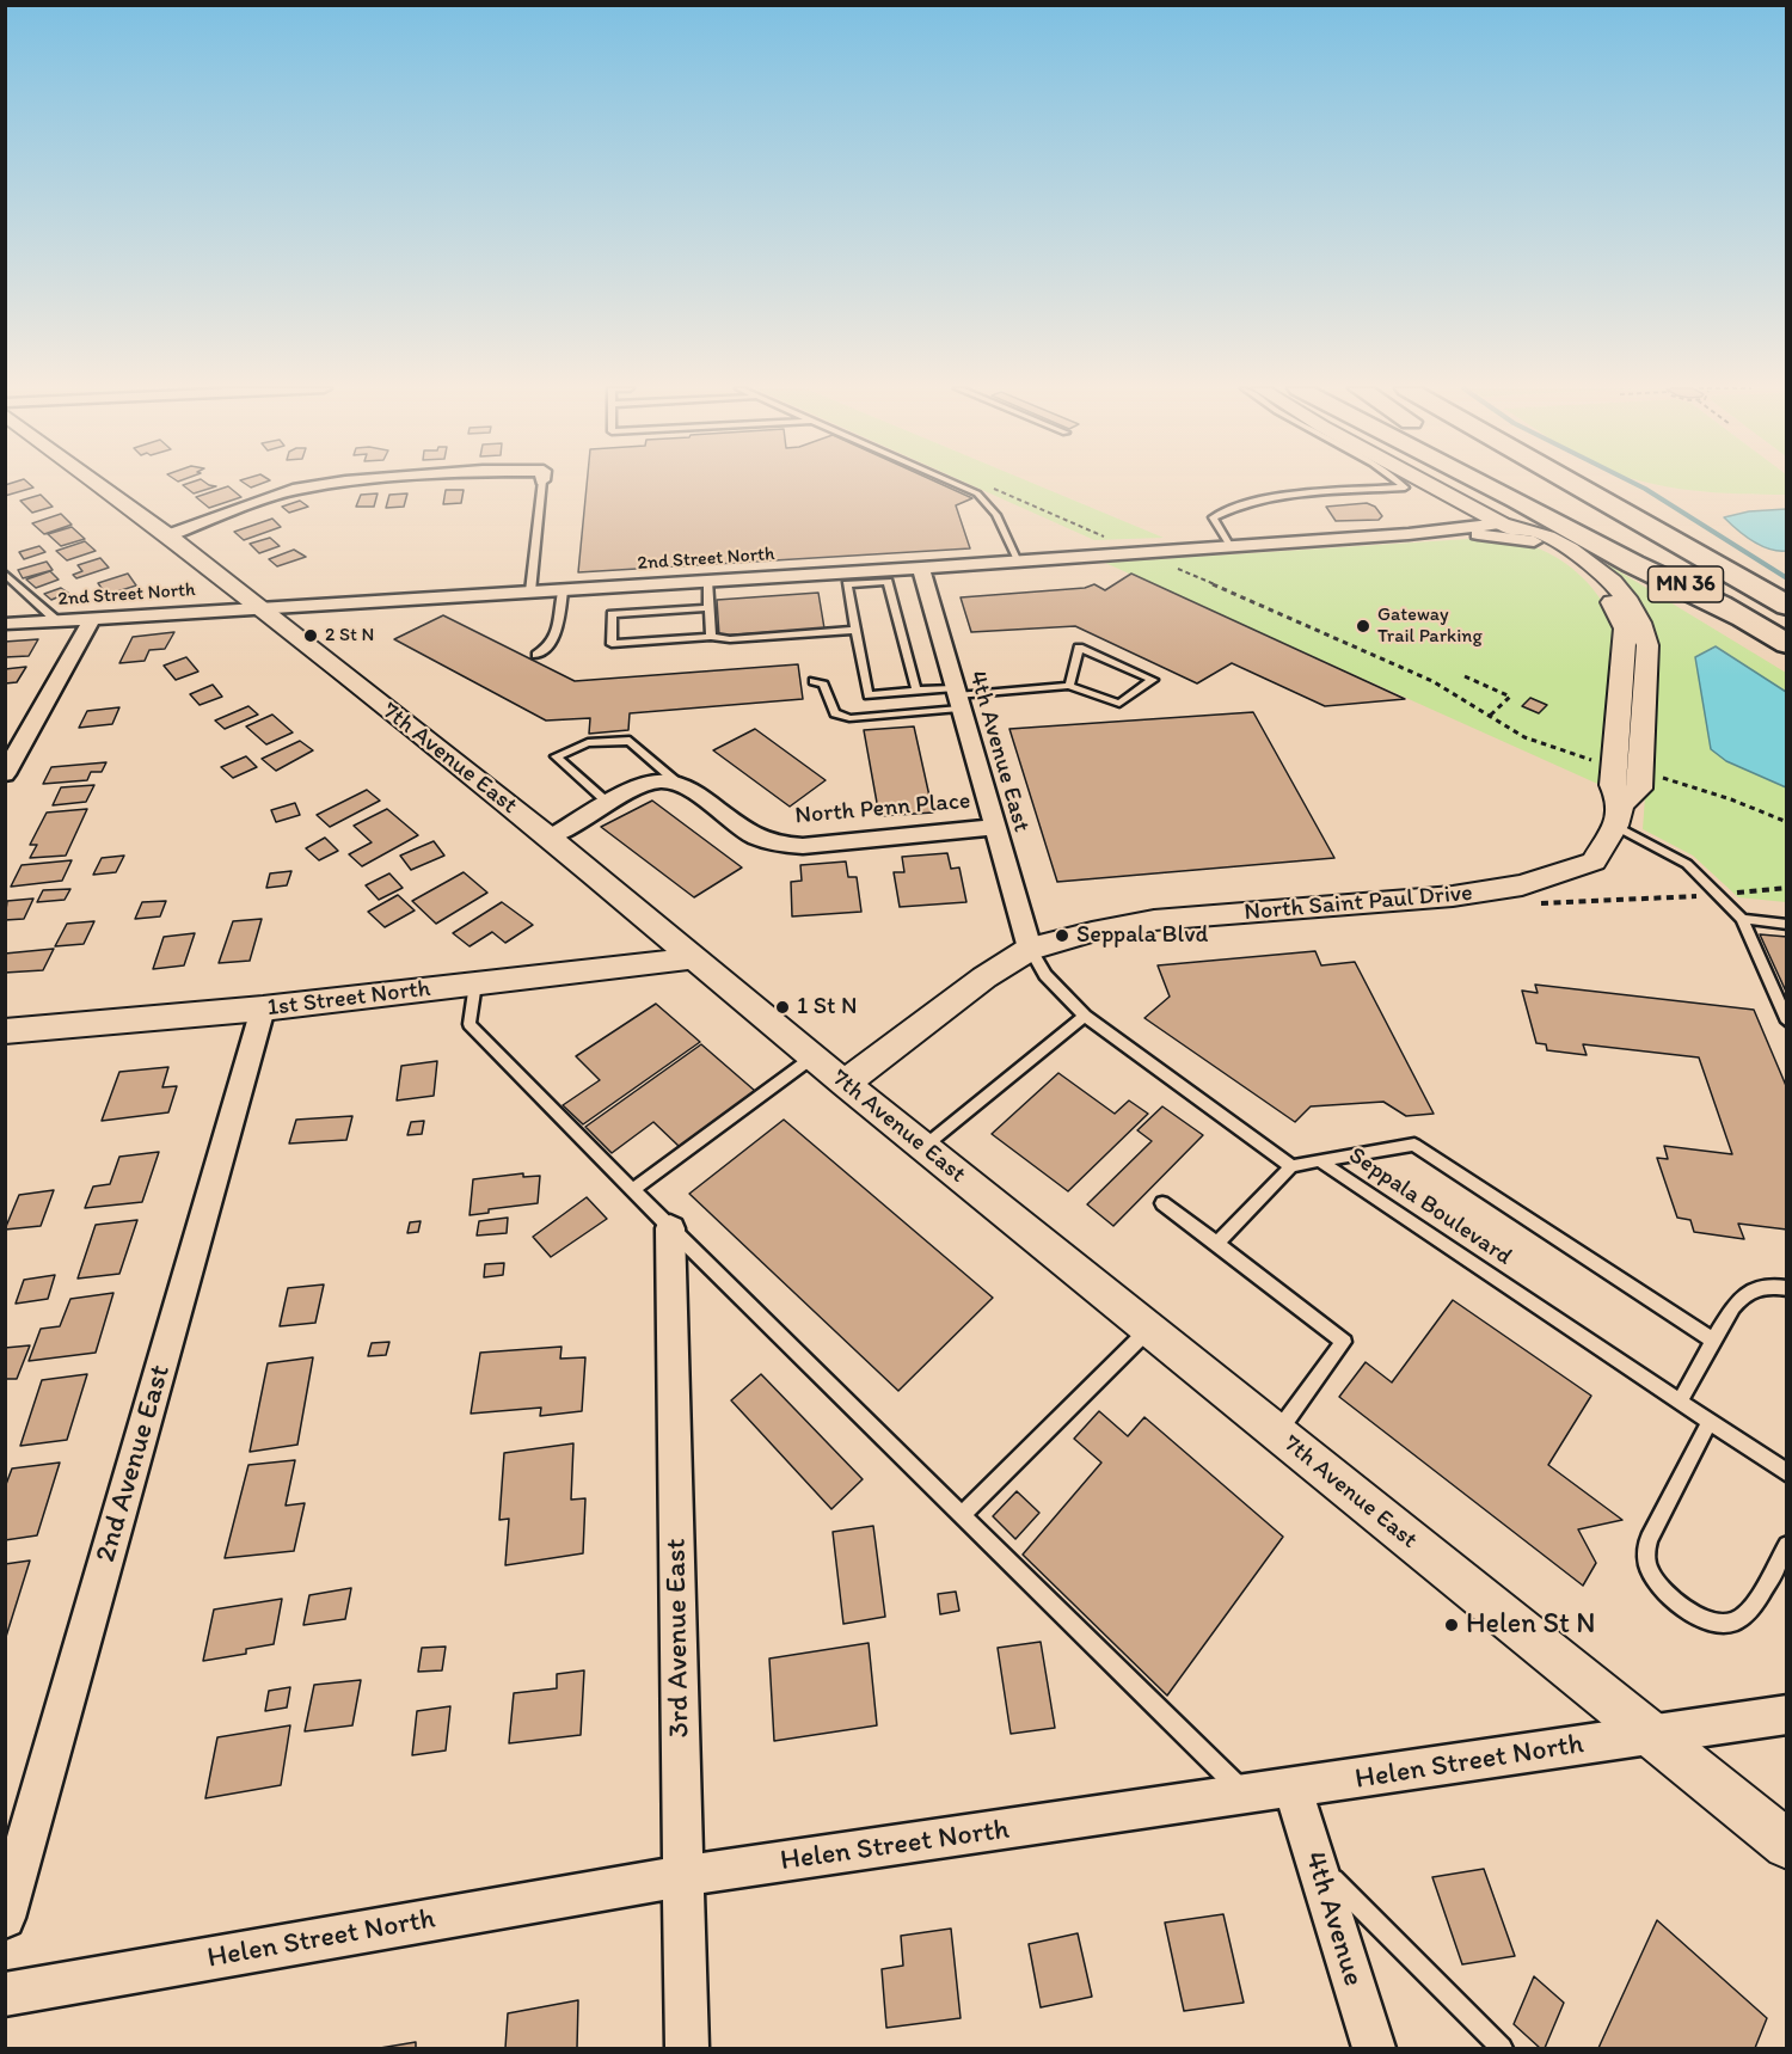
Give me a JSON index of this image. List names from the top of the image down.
{
  "streets": {
    "highway": ["MN 36"],
    "street": [
      "2nd Street North",
      "4th Avenue East",
      "7th Avenue East",
      "North Penn Place",
      "North Saint Paul Drive",
      "1st Street North",
      "2nd Avenue East",
      "3rd Avenue East",
      "Helen Street North",
      "4th Avenue"
    ],
    "lane": ["Seppala Boulevard"]
  },
  "crossings": [
    ["2nd Street North", "4th Avenue East"],
    ["2nd Street North", "7th Avenue East"],
    ["2nd Street North", "North Saint Paul Drive"],
    ["4th Avenue East", "North Penn Place"],
    ["4th Avenue East", "North Saint Paul Drive"],
    ["7th Avenue East", "North Saint Paul Drive"],
    ["7th Avenue East", "1st Street North"],
    ["7th Avenue East", "Helen Street North"],
    ["1st Street North", "2nd Avenue East"],
    ["3rd Avenue East", "Helen Street North"],
    ["Helen Street North", "4th Avenue"]
  ],
  "places": [
    "Gateway Trail Parking",
    "2 St N",
    "Seppala Blvd",
    "1 St N",
    "Helen St N"
  ]
}
